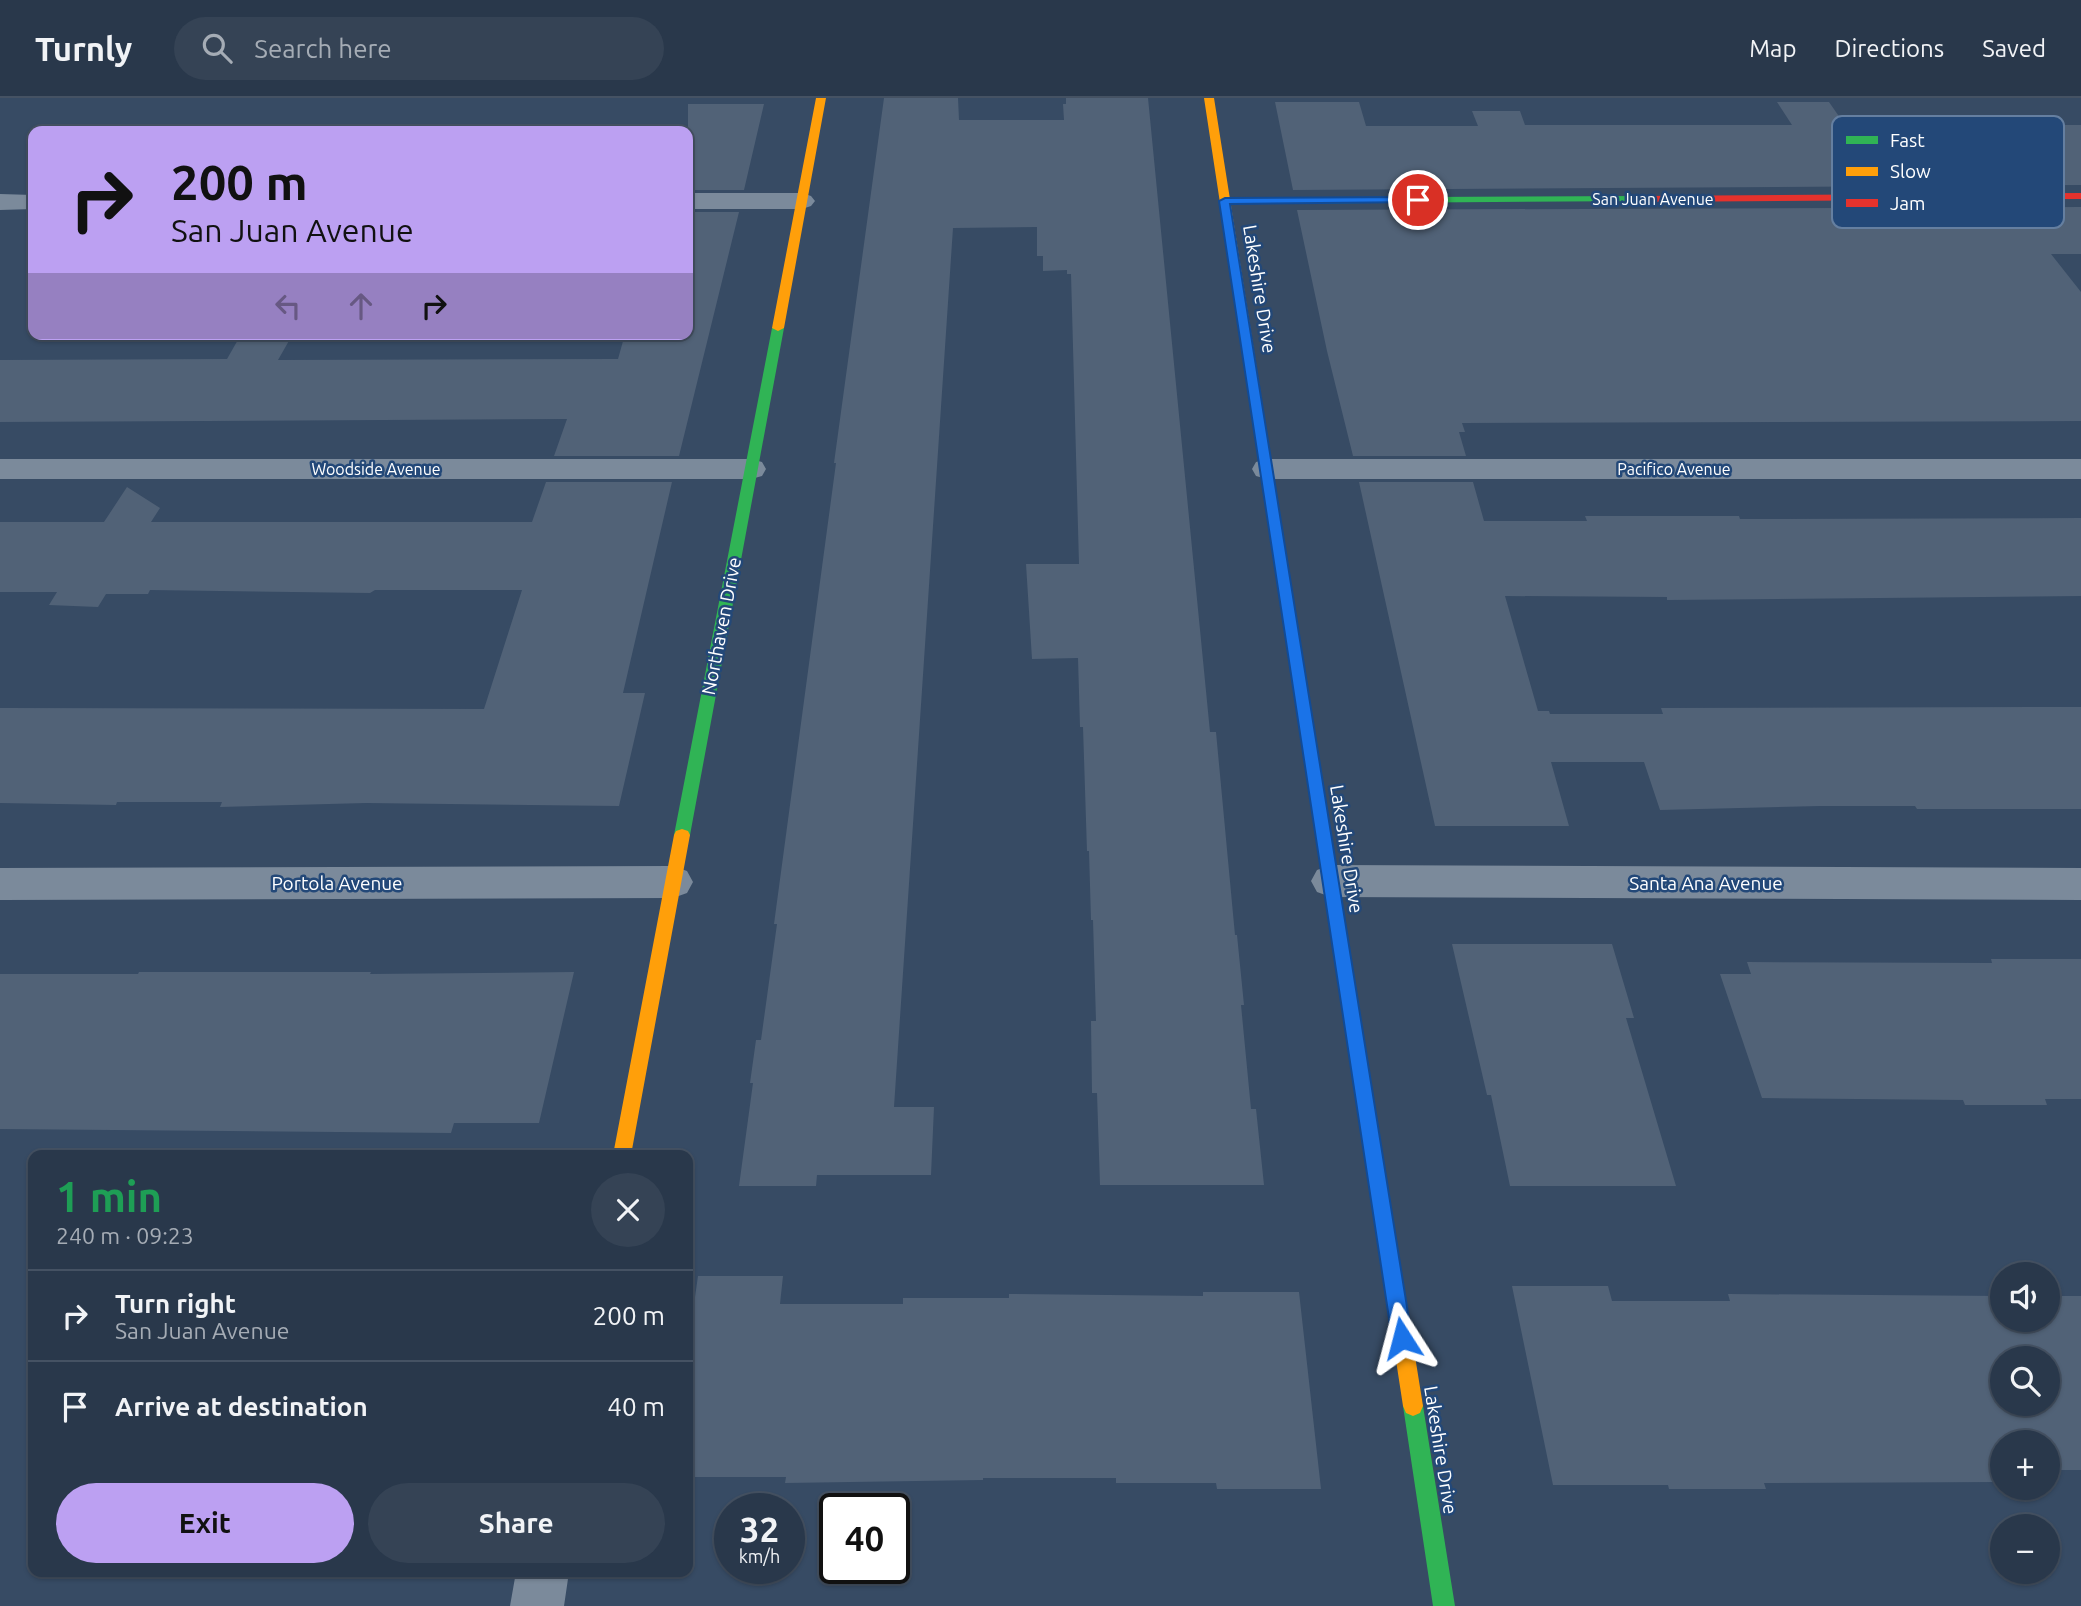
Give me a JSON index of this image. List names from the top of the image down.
{
  "streets": {
    "street": [
      "San Juan Avenue",
      "Lakeshire Drive",
      "Woodside Avenue",
      "Pacifico Avenue",
      "Northaven Drive",
      "Portola Avenue",
      "Santa Ana Avenue"
    ]
  },
  "crossings": [
    ["San Juan Avenue", "Lakeshire Drive"],
    ["Lakeshire Drive", "Pacifico Avenue"],
    ["Lakeshire Drive", "Santa Ana Avenue"],
    ["Woodside Avenue", "Northaven Drive"],
    ["Northaven Drive", "Portola Avenue"]
  ],
  "legend": ["Fast", "Slow", "Jam"],
  "page": {
    "header": "Turnly",
    "search": "Search here",
    "nav": ["Map", "Directions", "Saved"],
    "turn": ["200 m", "San Juan Avenue"],
    "heading": ["1 min", "240 m · 09:23"],
    "map_buttons": ["+", "−"],
    "list": [
      {
        "name": "Turn right",
        "note": "San Juan Avenue",
        "value": "200 m"
      },
      {
        "name": "Arrive at destination",
        "value": "40 m"
      }
    ],
    "buttons": ["Exit", "Share"],
    "speed": "32 km/h",
    "limit": "40"
  }
}
